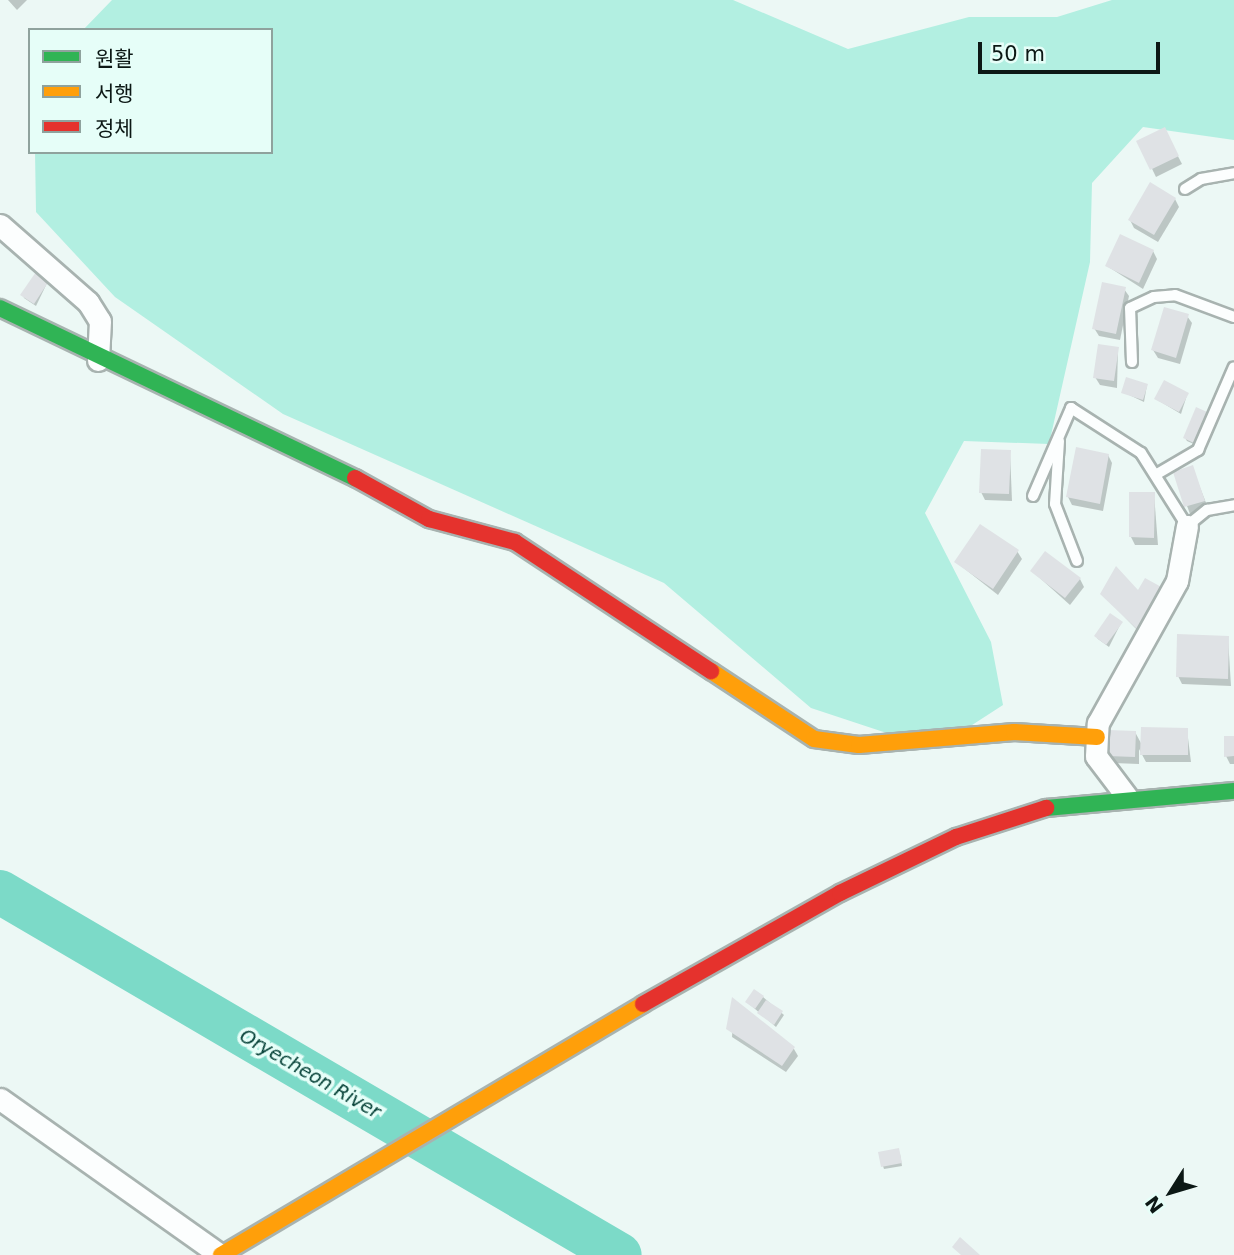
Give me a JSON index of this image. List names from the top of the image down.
{
  "water": ["Oryecheon River"],
  "legend": ["원활", "서행", "정체"],
  "scale_bar": "50 m",
  "north": "bottom left"
}
